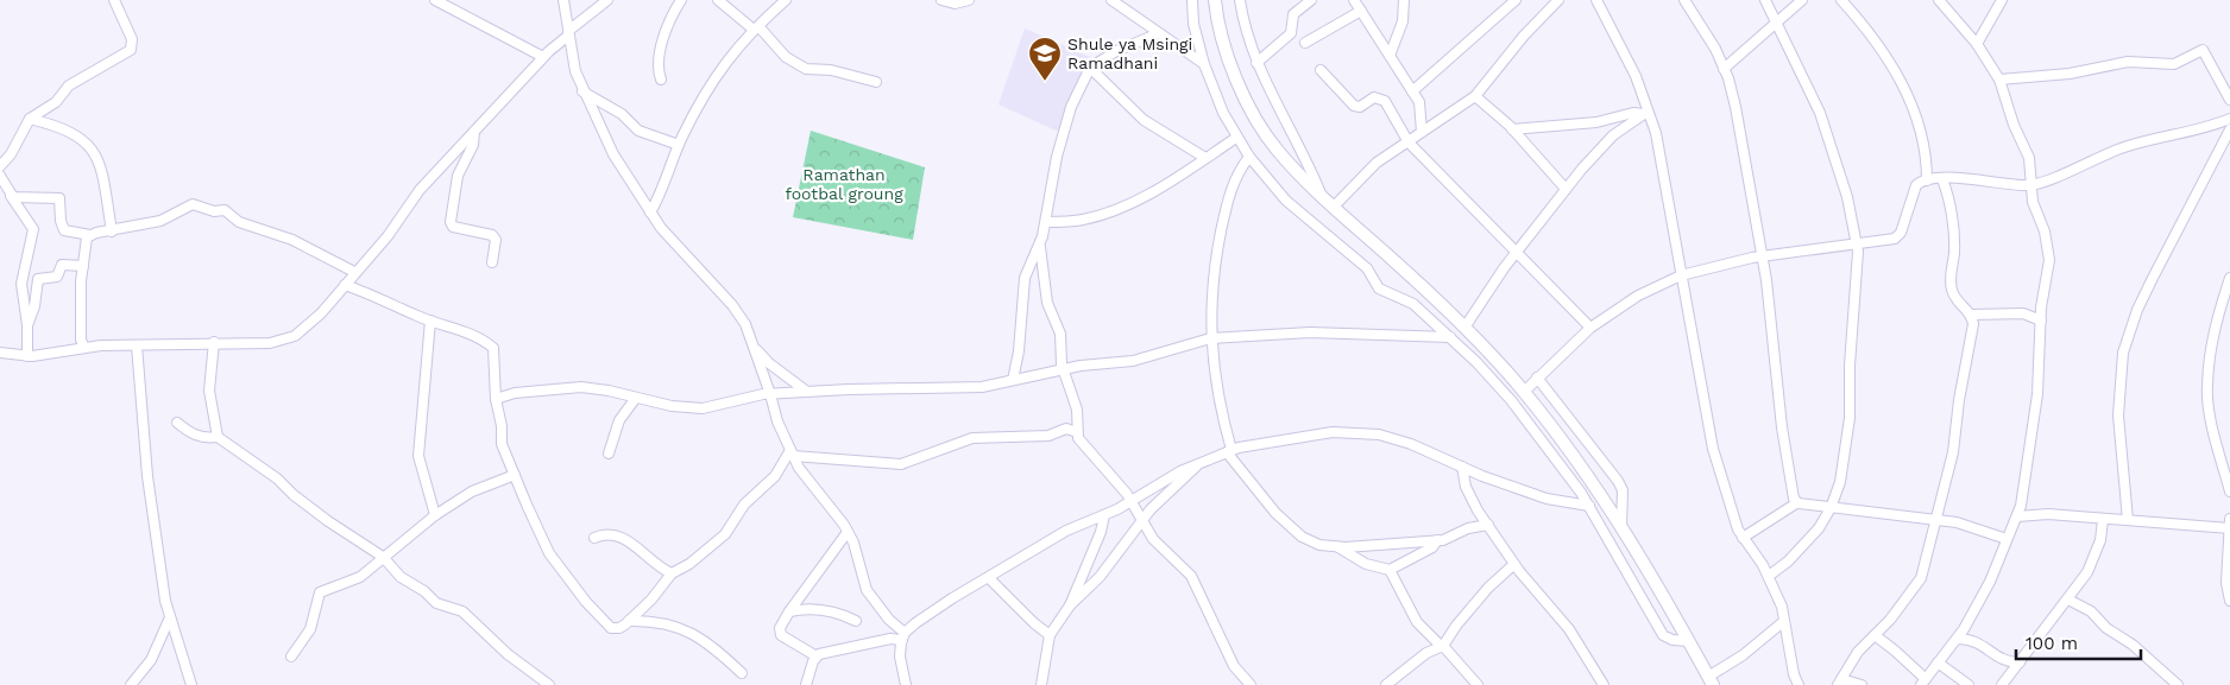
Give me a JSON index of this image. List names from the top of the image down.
{
  "parks": ["Ramathan footbal groung"],
  "places": {
    "school or university": ["Shule ya Msingi Ramadhani"]
  },
  "scale_bar": "100 m"
}
